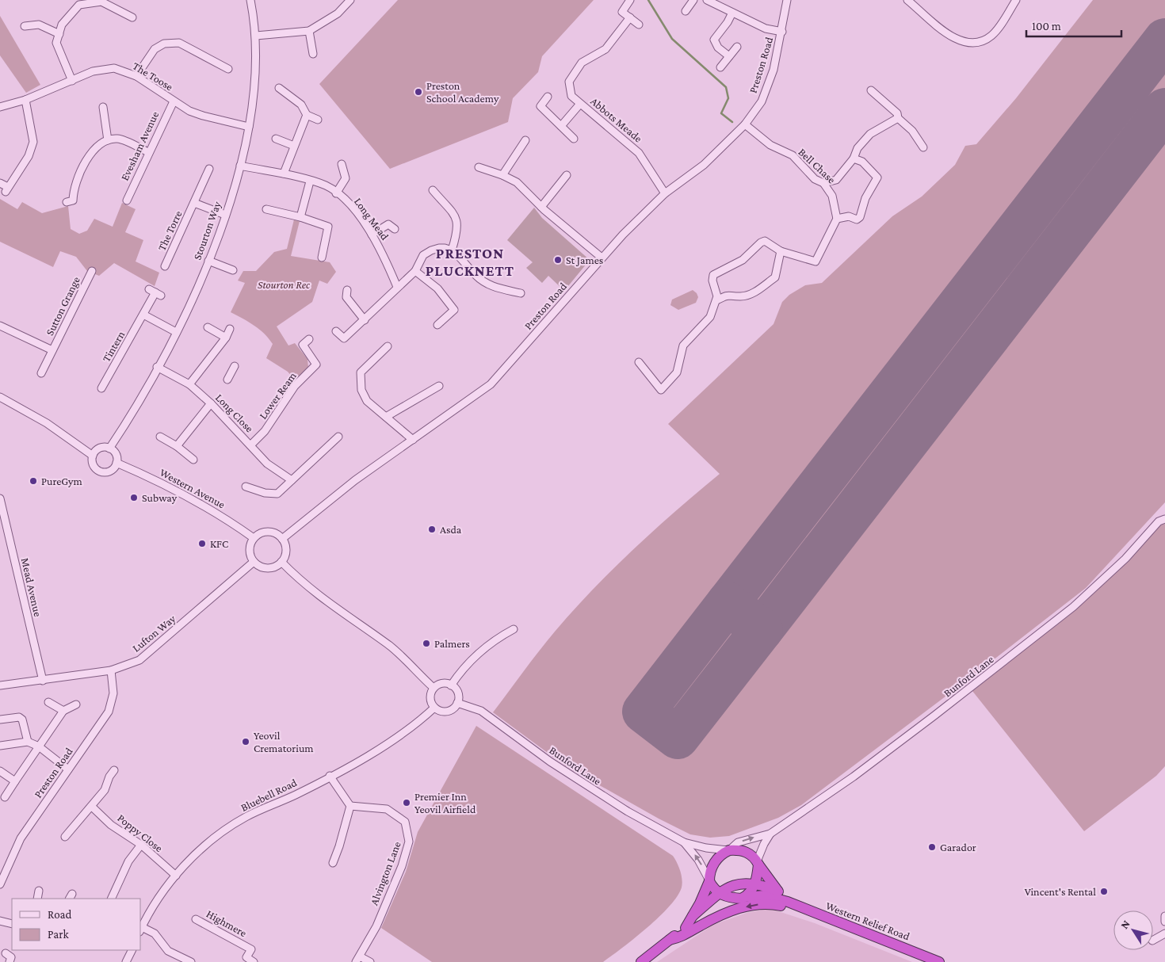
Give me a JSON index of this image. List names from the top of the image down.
{
  "streets": {
    "highway": ["Western Relief Road"],
    "street": [
      "Preston Road",
      "The Toose",
      "Abbots Meade",
      "Evesham Avenue",
      "Bell Chase",
      "Long Mead",
      "The Torre",
      "Stourton Way",
      "Sutton Grange",
      "Tintern",
      "Lower Ream",
      "Long Close",
      "Western Avenue",
      "Mead Avenue",
      "Lufton Way",
      "Bunford Lane",
      "Bluebell Road",
      "Poppy Close",
      "Alvington Lane",
      "Highmere"
    ]
  },
  "crossings": [
    ["Preston Road", "Abbots Meade"],
    ["Preston Road", "Bell Chase"],
    ["Preston Road", "Western Avenue"],
    ["Preston Road", "Lufton Way"],
    ["The Toose", "Evesham Avenue"],
    ["The Toose", "Stourton Way"],
    ["Long Mead", "Stourton Way"],
    ["The Torre", "Stourton Way"],
    ["Stourton Way", "Long Close"],
    ["Stourton Way", "Western Avenue"],
    ["Lower Ream", "Long Close"],
    ["Western Avenue", "Lufton Way"],
    ["Mead Avenue", "Lufton Way"],
    ["Bunford Lane", "Bluebell Road"],
    ["Bunford Lane", "Western Relief Road"],
    ["Bluebell Road", "Poppy Close"]
  ],
  "districts": ["PRESTON PLUCKNETT"],
  "parks": ["Stourton Rec"],
  "places": [
    "Preston School Academy",
    "St James",
    "PureGym",
    "Subway",
    "Asda",
    "KFC",
    "Palmers",
    "Yeovil Crematorium",
    "Premier Inn Yeovil Airfield",
    "Garador",
    "Vincent's Rental"
  ],
  "legend": ["Road", "Park"],
  "scale_bar": "100 m",
  "north": "top left"
}
